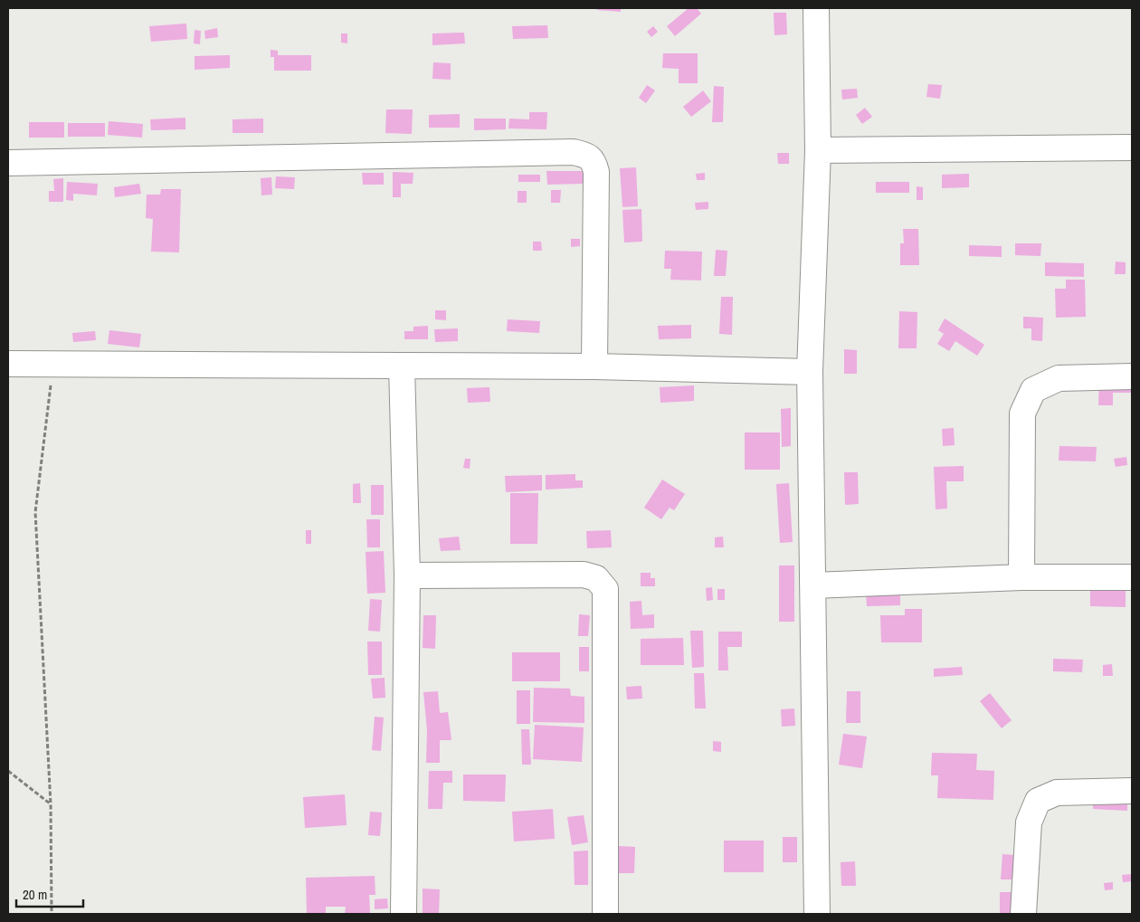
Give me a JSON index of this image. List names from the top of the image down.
{
  "scale_bar": "20 m"
}
